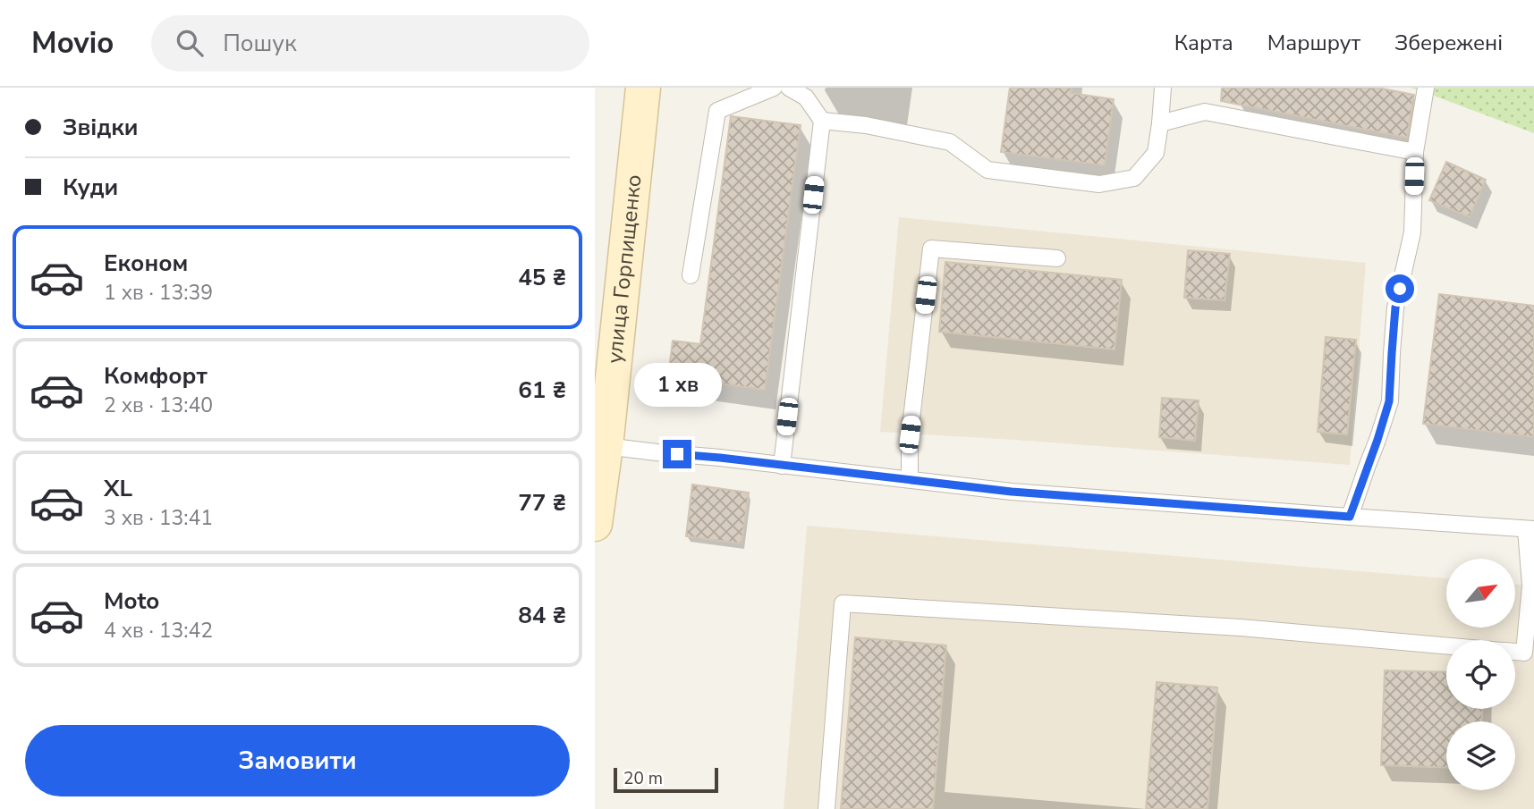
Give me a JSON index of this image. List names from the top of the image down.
{
  "streets": {
    "main road": ["улица Горпищенко"]
  },
  "scale_bar": "20 m",
  "north": "top right",
  "page": {
    "header": "Movio",
    "search": "Пошук",
    "nav": ["Карта", "Маршрут", "Збережені"],
    "banner": ["Звідки", "Куди"],
    "list": [
      {
        "name": "Економ",
        "note": "1 хв · 13:39",
        "value": "45 ₴"
      },
      {
        "name": "Комфорт",
        "note": "2 хв · 13:40",
        "value": "61 ₴"
      },
      {
        "name": "XL",
        "note": "3 хв · 13:41",
        "value": "77 ₴"
      },
      {
        "name": "Moto",
        "note": "4 хв · 13:42",
        "value": "84 ₴"
      }
    ],
    "bubble": "1 хв",
    "buttons": "Замовити",
    "scale": "20 m"
  }
}
